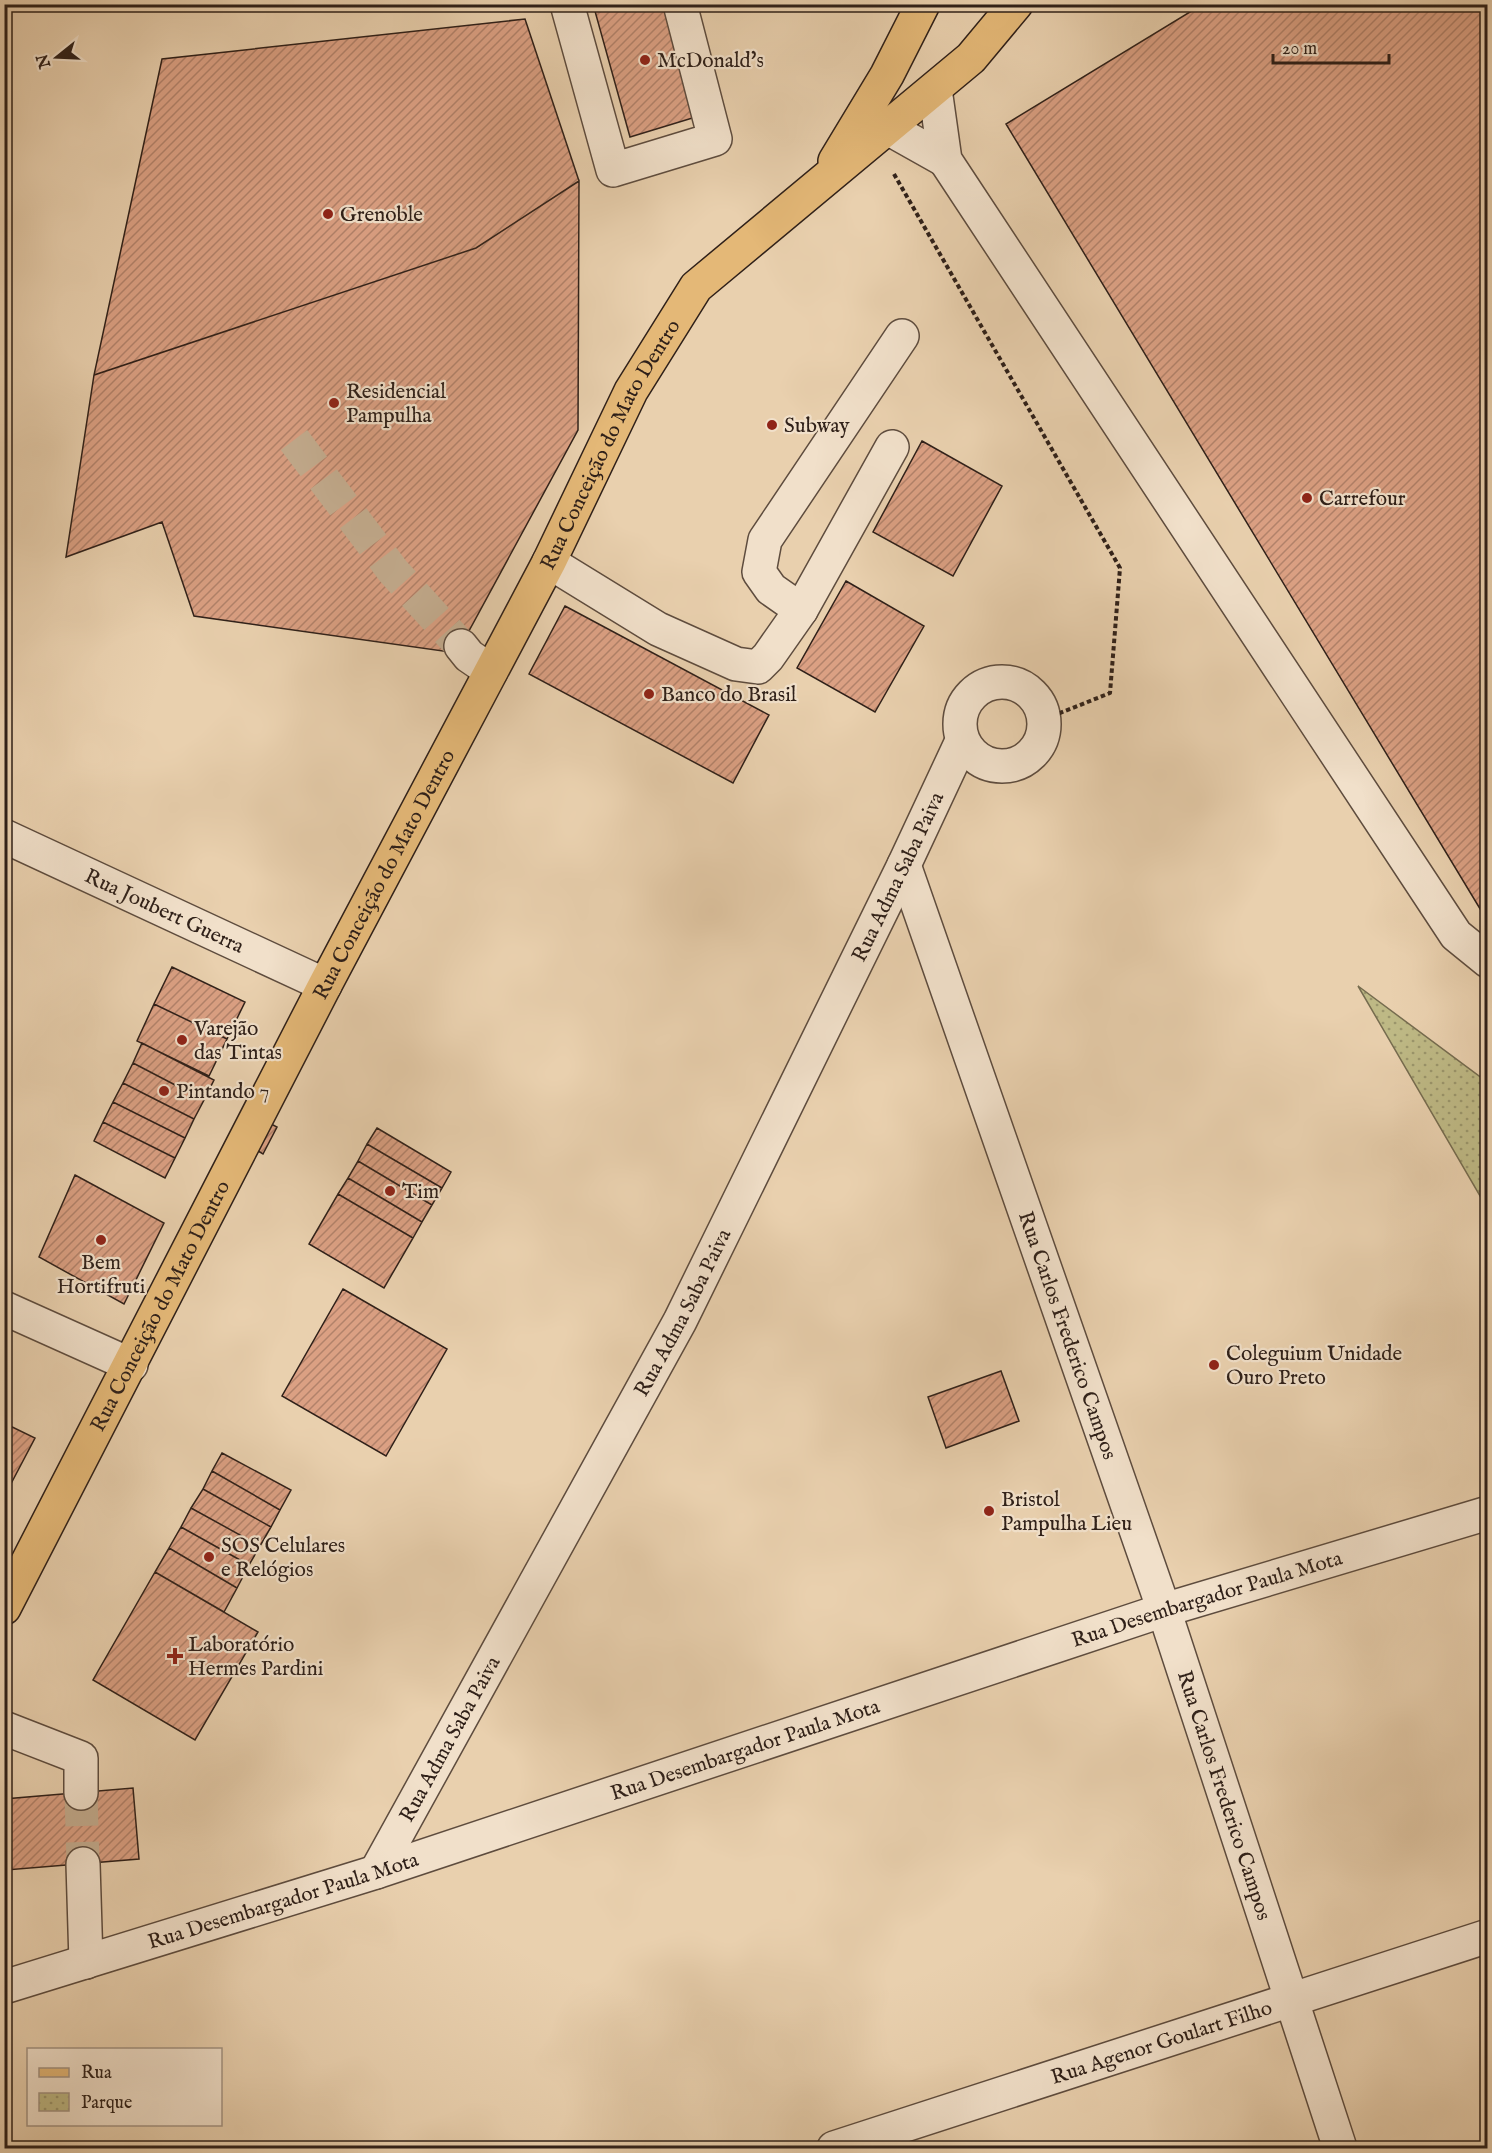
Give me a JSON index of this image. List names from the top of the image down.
{
  "streets": {
    "main road": ["Rua Conceição do Mato Dentro"],
    "street": [
      "Rua Adma Saba Paiva",
      "Rua Joubert Guerra",
      "Rua Carlos Frederico Campos",
      "Rua Desembargador Paula Mota",
      "Rua Agenor Goulart Filho"
    ]
  },
  "crossings": [
    ["Rua Conceição do Mato Dentro", "Rua Joubert Guerra"],
    ["Rua Adma Saba Paiva", "Rua Carlos Frederico Campos"],
    ["Rua Adma Saba Paiva", "Rua Desembargador Paula Mota"],
    ["Rua Carlos Frederico Campos", "Rua Desembargador Paula Mota"],
    ["Rua Carlos Frederico Campos", "Rua Agenor Goulart Filho"]
  ],
  "places": {
    "other": [
      "McDonald's",
      "Grenoble",
      "Residencial Pampulha",
      "Subway",
      "Carrefour",
      "Banco do Brasil",
      "Varejão das Tintas",
      "Pintando 7",
      "Tim",
      "Bem Hortifruti",
      "Coleguium Unidade Ouro Preto",
      "Bristol Pampulha Lieu",
      "SOS Celulares e Relógios"
    ],
    "health": ["Laboratório Hermes Pardini"]
  },
  "legend": ["Rua", "Parque"],
  "scale_bar": "20 m",
  "north": "left"
}
